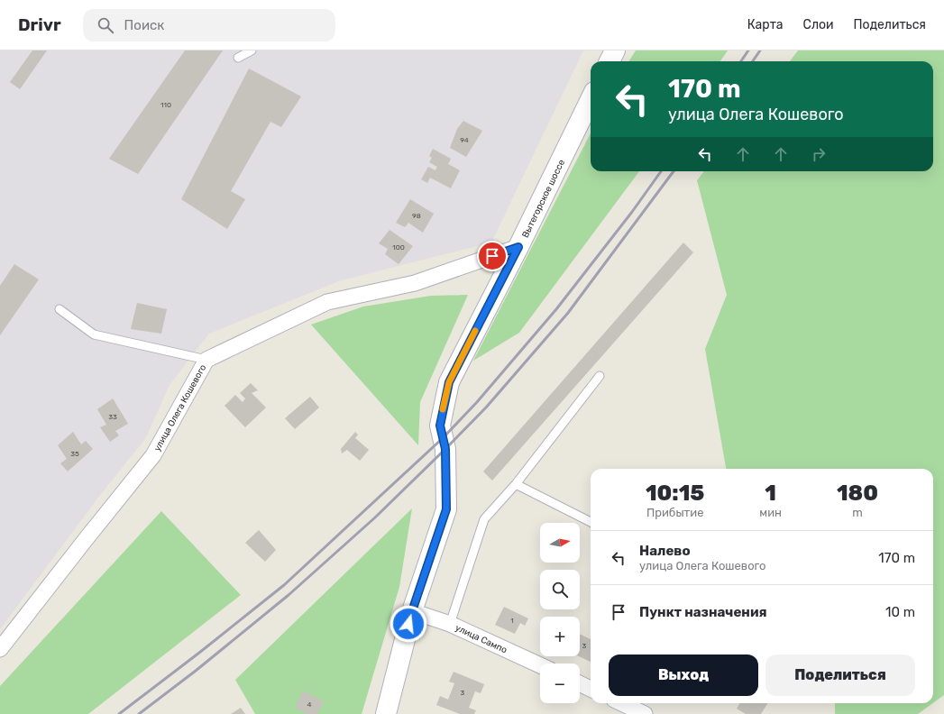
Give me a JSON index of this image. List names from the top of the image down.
{
  "streets": {
    "main road": ["Вытегорское шоссе"],
    "street": ["улица Олега Кошевого", "улица Сампо"]
  },
  "crossings": [
    ["Вытегорское шоссе", "улица Олега Кошевого"],
    ["Вытегорское шоссе", "улица Сампо"]
  ],
  "house_numbers": [
    "110",
    "94",
    "98",
    "100",
    "33",
    "35",
    "1",
    "3",
    "3",
    "4"
  ],
  "north": "right",
  "page": {
    "header": "Drivr",
    "search": "Поиск",
    "nav": ["Карта", "Слои", "Поделиться"],
    "turn": ["170 m", "улица Олега Кошевого"],
    "eta": [
      "10:15",
      "Прибытие",
      "1",
      "мин",
      "180",
      "m"
    ],
    "map_buttons": ["+", "−"],
    "list": [
      {
        "name": "Налево",
        "note": "улица Олега Кошевого",
        "value": "170 m"
      },
      {
        "name": "Пункт назначения",
        "value": "10 m"
      }
    ],
    "buttons": ["Выход", "Поделиться"]
  }
}
